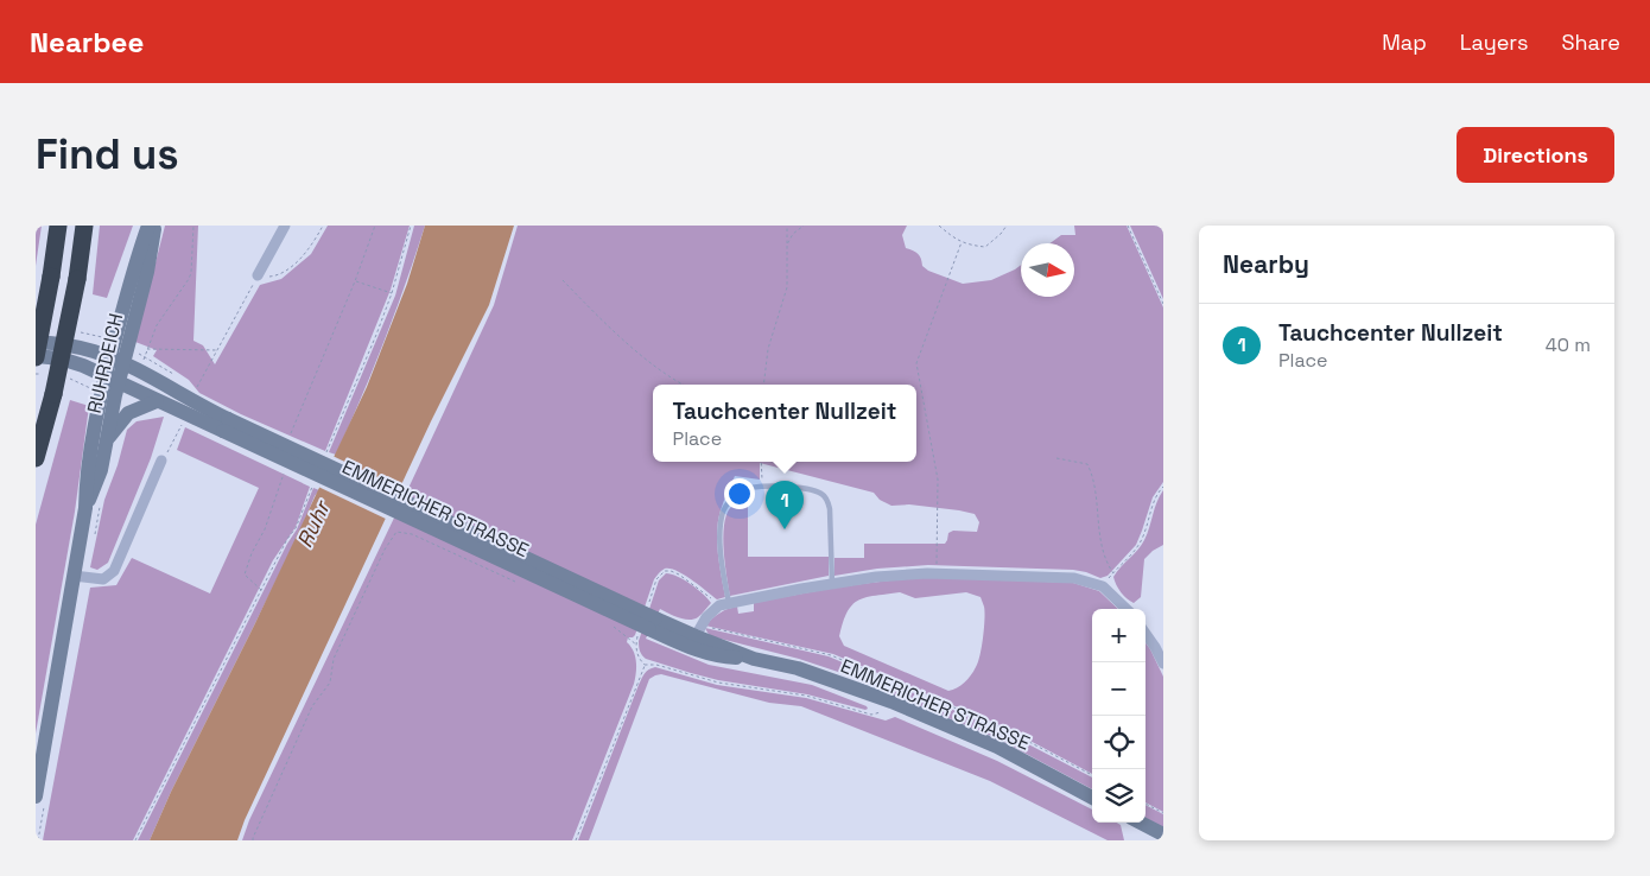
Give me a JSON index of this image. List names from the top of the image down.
{
  "streets": {
    "main road": ["RUHRDEICH", "EMMERICHER STRASSE"]
  },
  "crossings": [
    ["RUHRDEICH", "EMMERICHER STRASSE"]
  ],
  "water": ["Ruhr"],
  "north": "right",
  "page": {
    "header": "Nearbee",
    "nav": ["Map", "Layers", "Share"],
    "buttons": "Directions",
    "title": "Find us",
    "heading": "Nearby",
    "list": [
      {
        "mark": "1",
        "name": "Tauchcenter Nullzeit",
        "note": "Place",
        "value": "40 m"
      }
    ],
    "popup": ["Tauchcenter Nullzeit", "Place"],
    "pins": "1",
    "map_buttons": ["+", "−"]
  }
}
